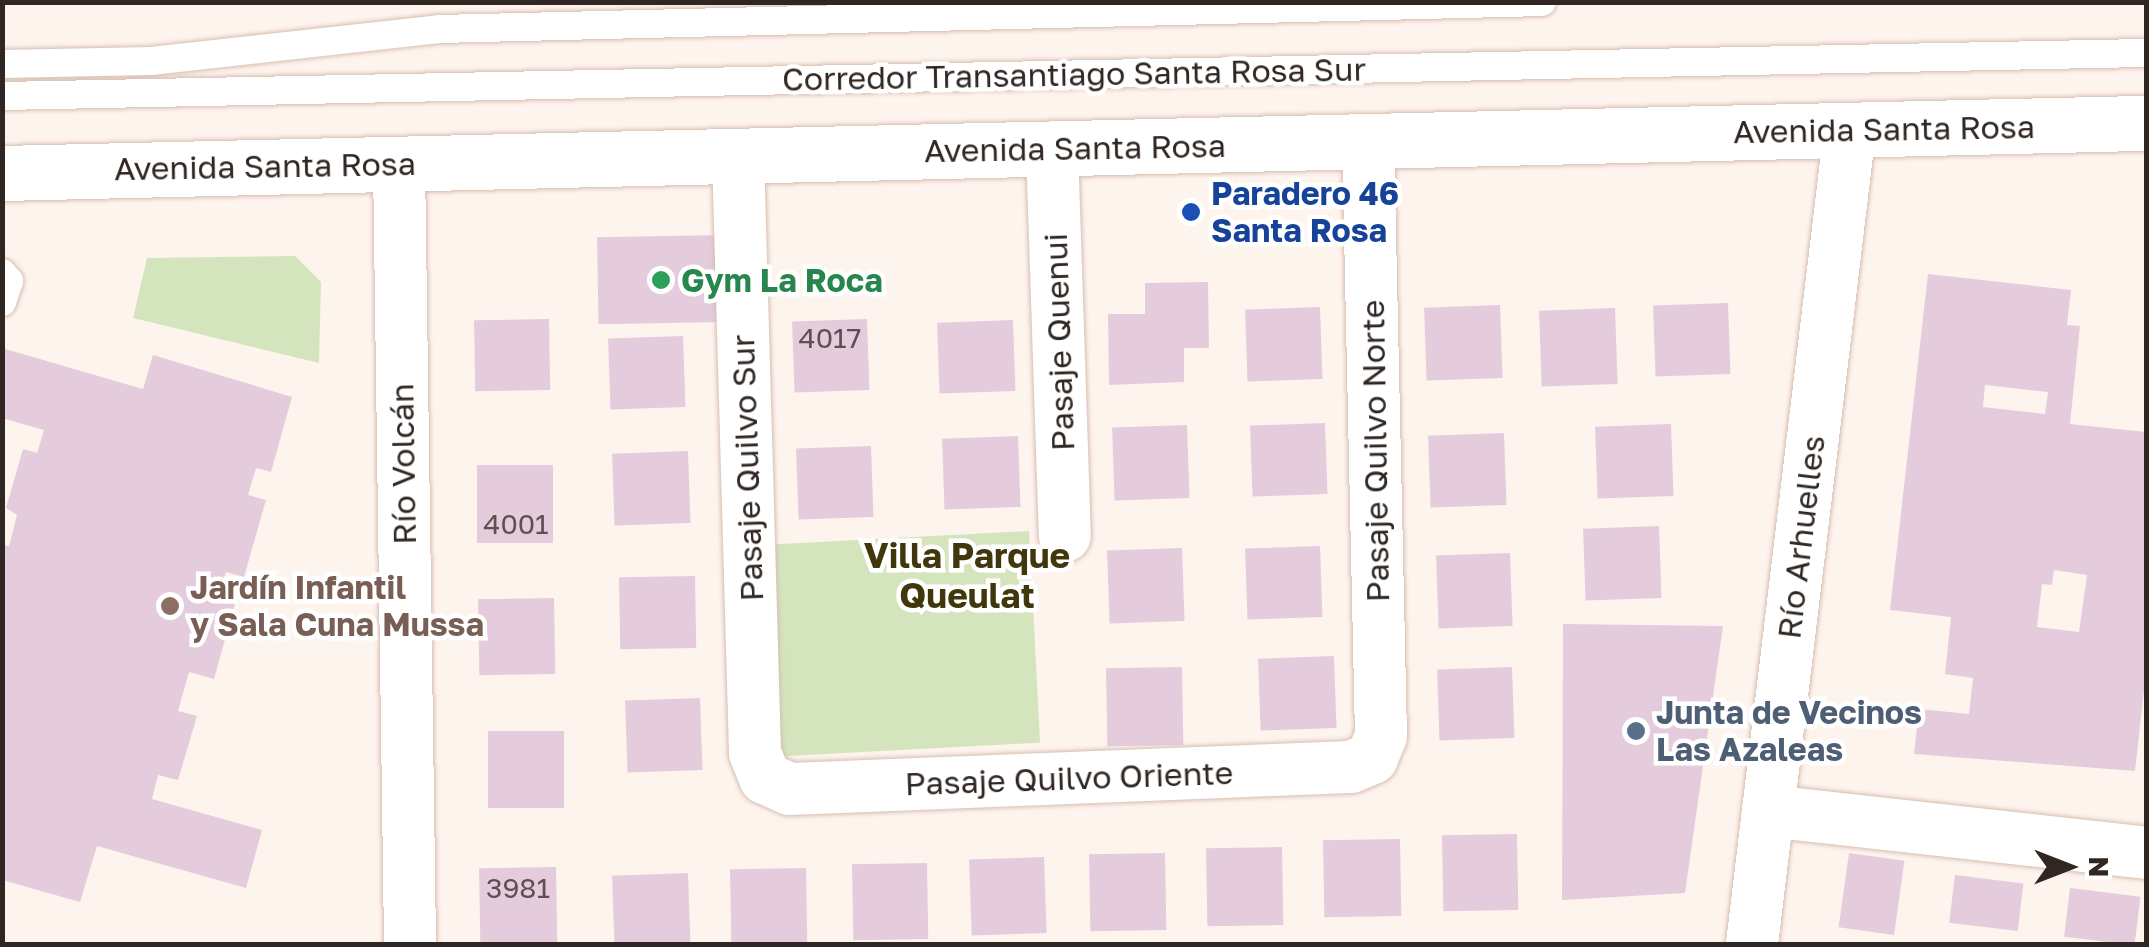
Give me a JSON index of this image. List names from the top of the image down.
{
  "streets": {
    "main road": ["Avenida Santa Rosa"],
    "street": [
      "Pasaje Quenui",
      "Pasaje Quilvo Norte",
      "Río Volcán",
      "Pasaje Quilvo Sur",
      "Río Arhuelles",
      "Pasaje Quilvo Oriente"
    ],
    "lane": ["Corredor Transantiago Santa Rosa Sur"]
  },
  "crossings": [
    ["Avenida Santa Rosa", "Pasaje Quenui"],
    ["Avenida Santa Rosa", "Pasaje Quilvo Norte"],
    ["Avenida Santa Rosa", "Río Volcán"],
    ["Avenida Santa Rosa", "Pasaje Quilvo Sur"],
    ["Avenida Santa Rosa", "Río Arhuelles"],
    ["Pasaje Quilvo Norte", "Pasaje Quilvo Oriente"],
    ["Pasaje Quilvo Sur", "Pasaje Quilvo Oriente"]
  ],
  "districts": ["Villa Parque Queulat"],
  "places": [
    "Paradero 46 Santa Rosa",
    "Gym La Roca",
    "Jardín Infantil y Sala Cuna Mussa",
    "Junta de Vecinos Las Azaleas"
  ],
  "house_numbers": ["4017", "4001", "3981"],
  "north": "right"
}
